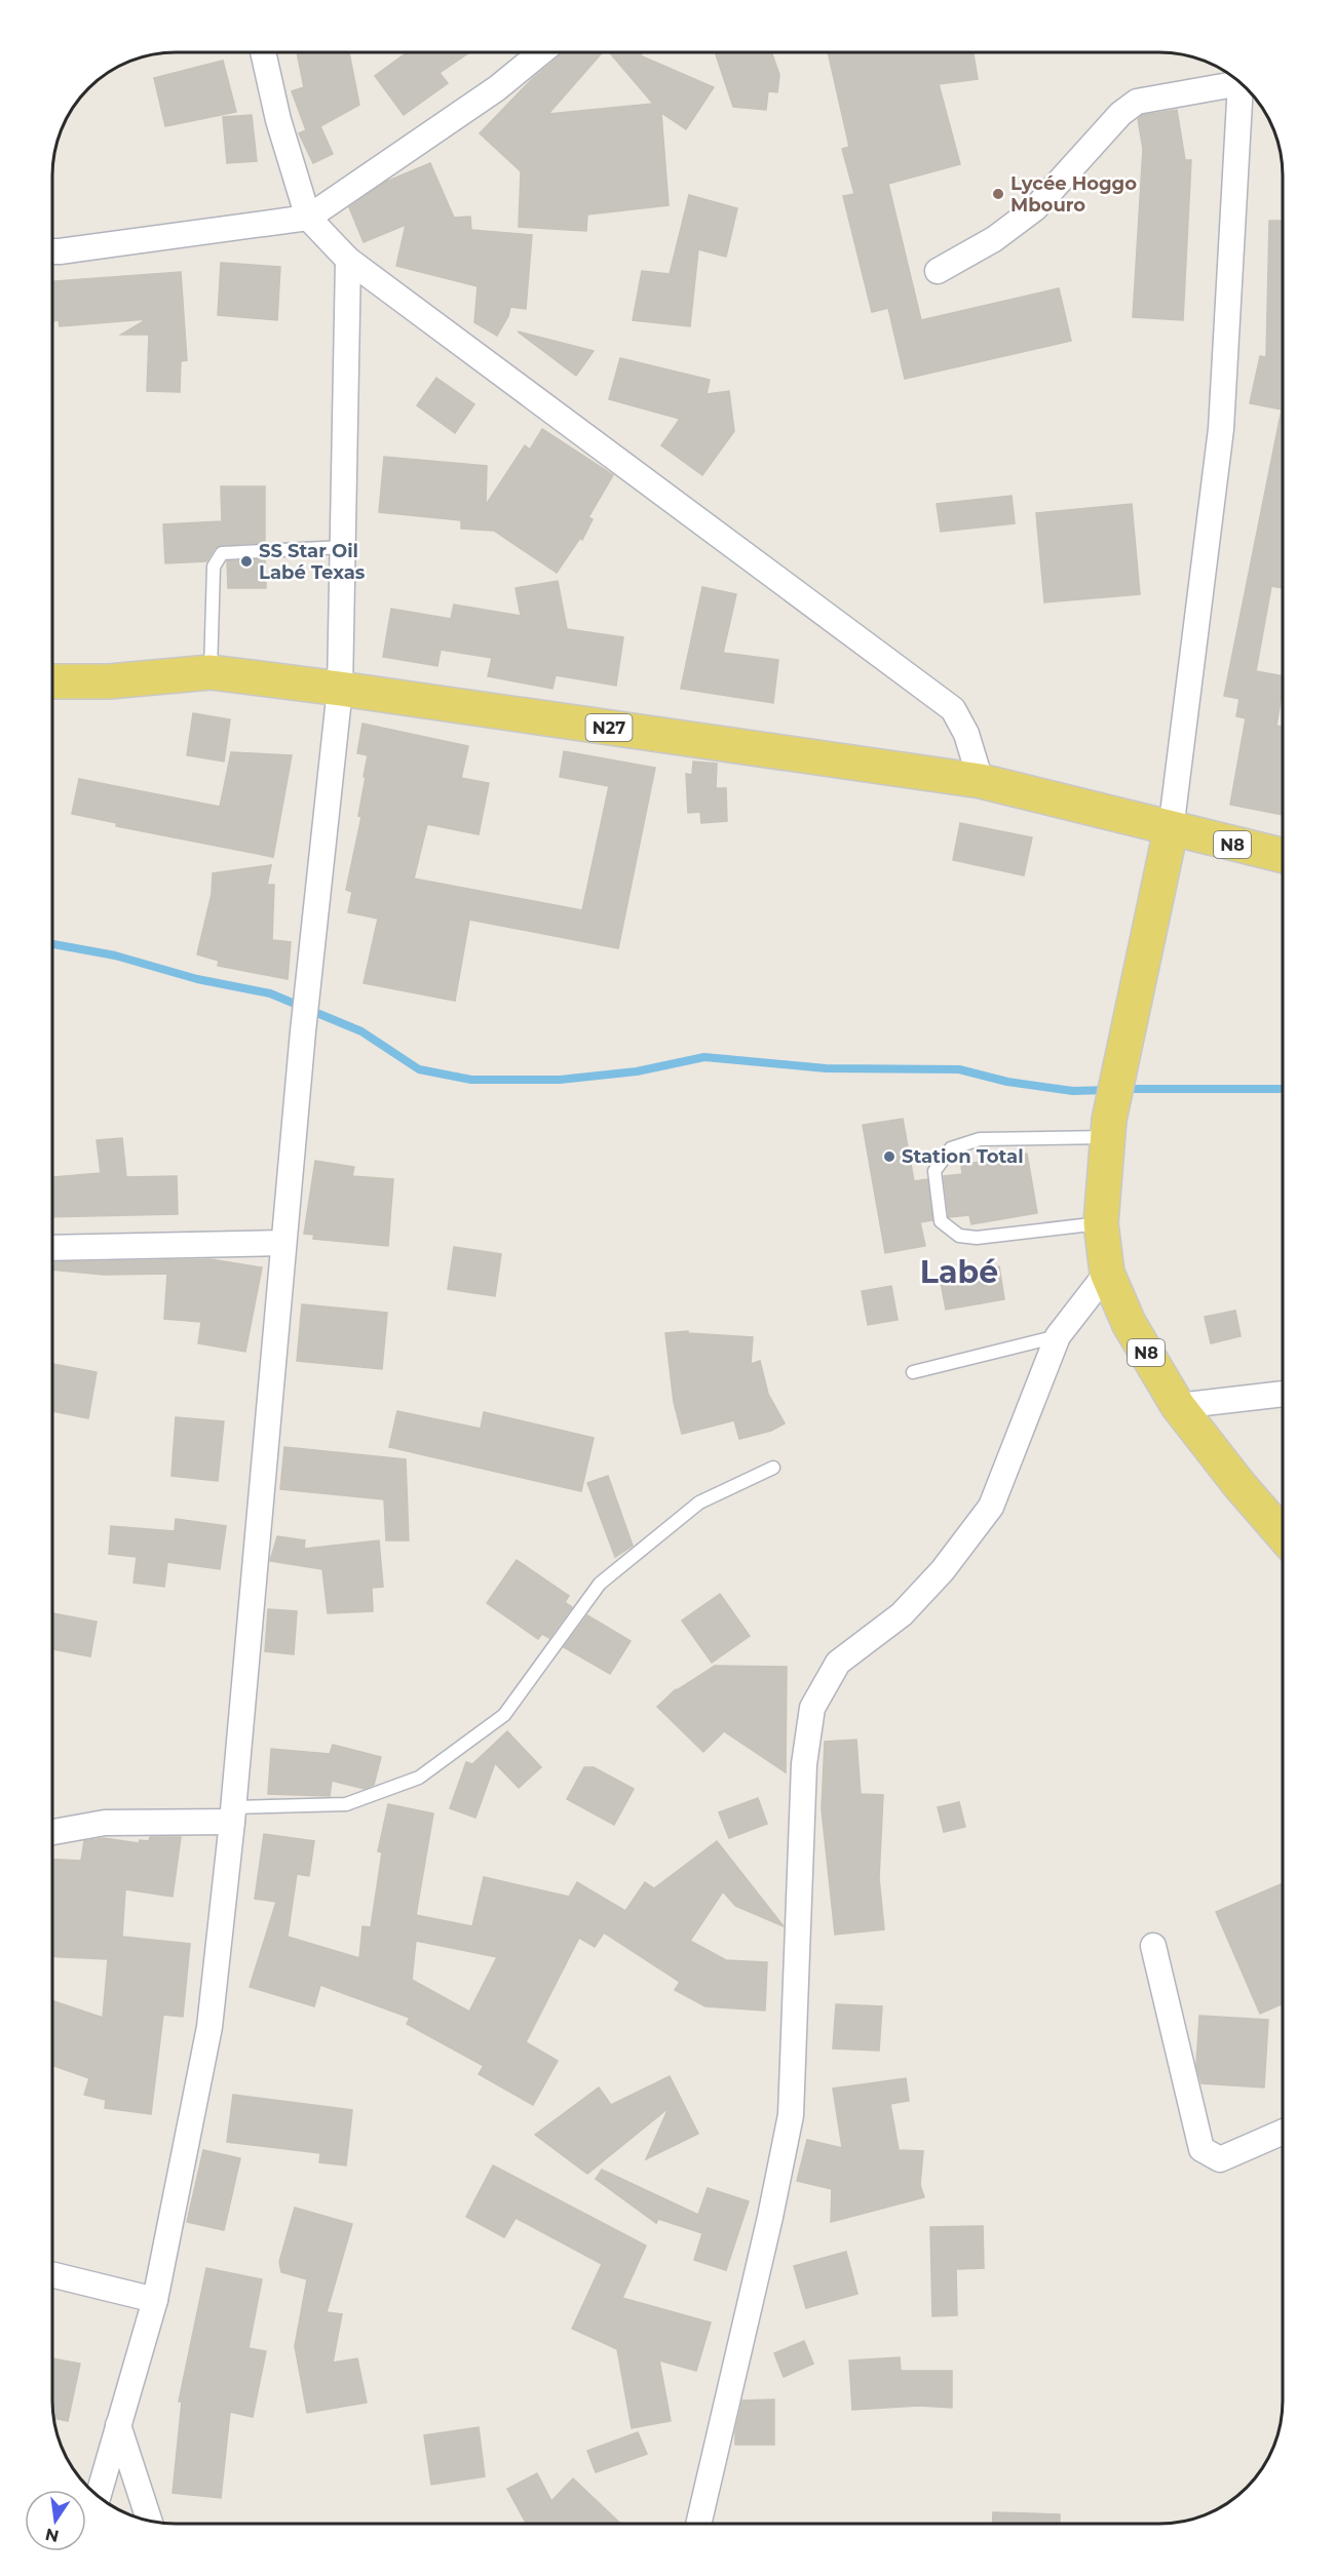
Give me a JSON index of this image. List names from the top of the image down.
{
  "streets": {
    "main road": ["N27", "N8"]
  },
  "crossings": [
    ["N27", "N8"]
  ],
  "districts": ["Labé"],
  "places": ["Lycée Hoggo Mbouro", "SS Star Oil Labé Texas", "Station Total"],
  "north": "bottom"
}
